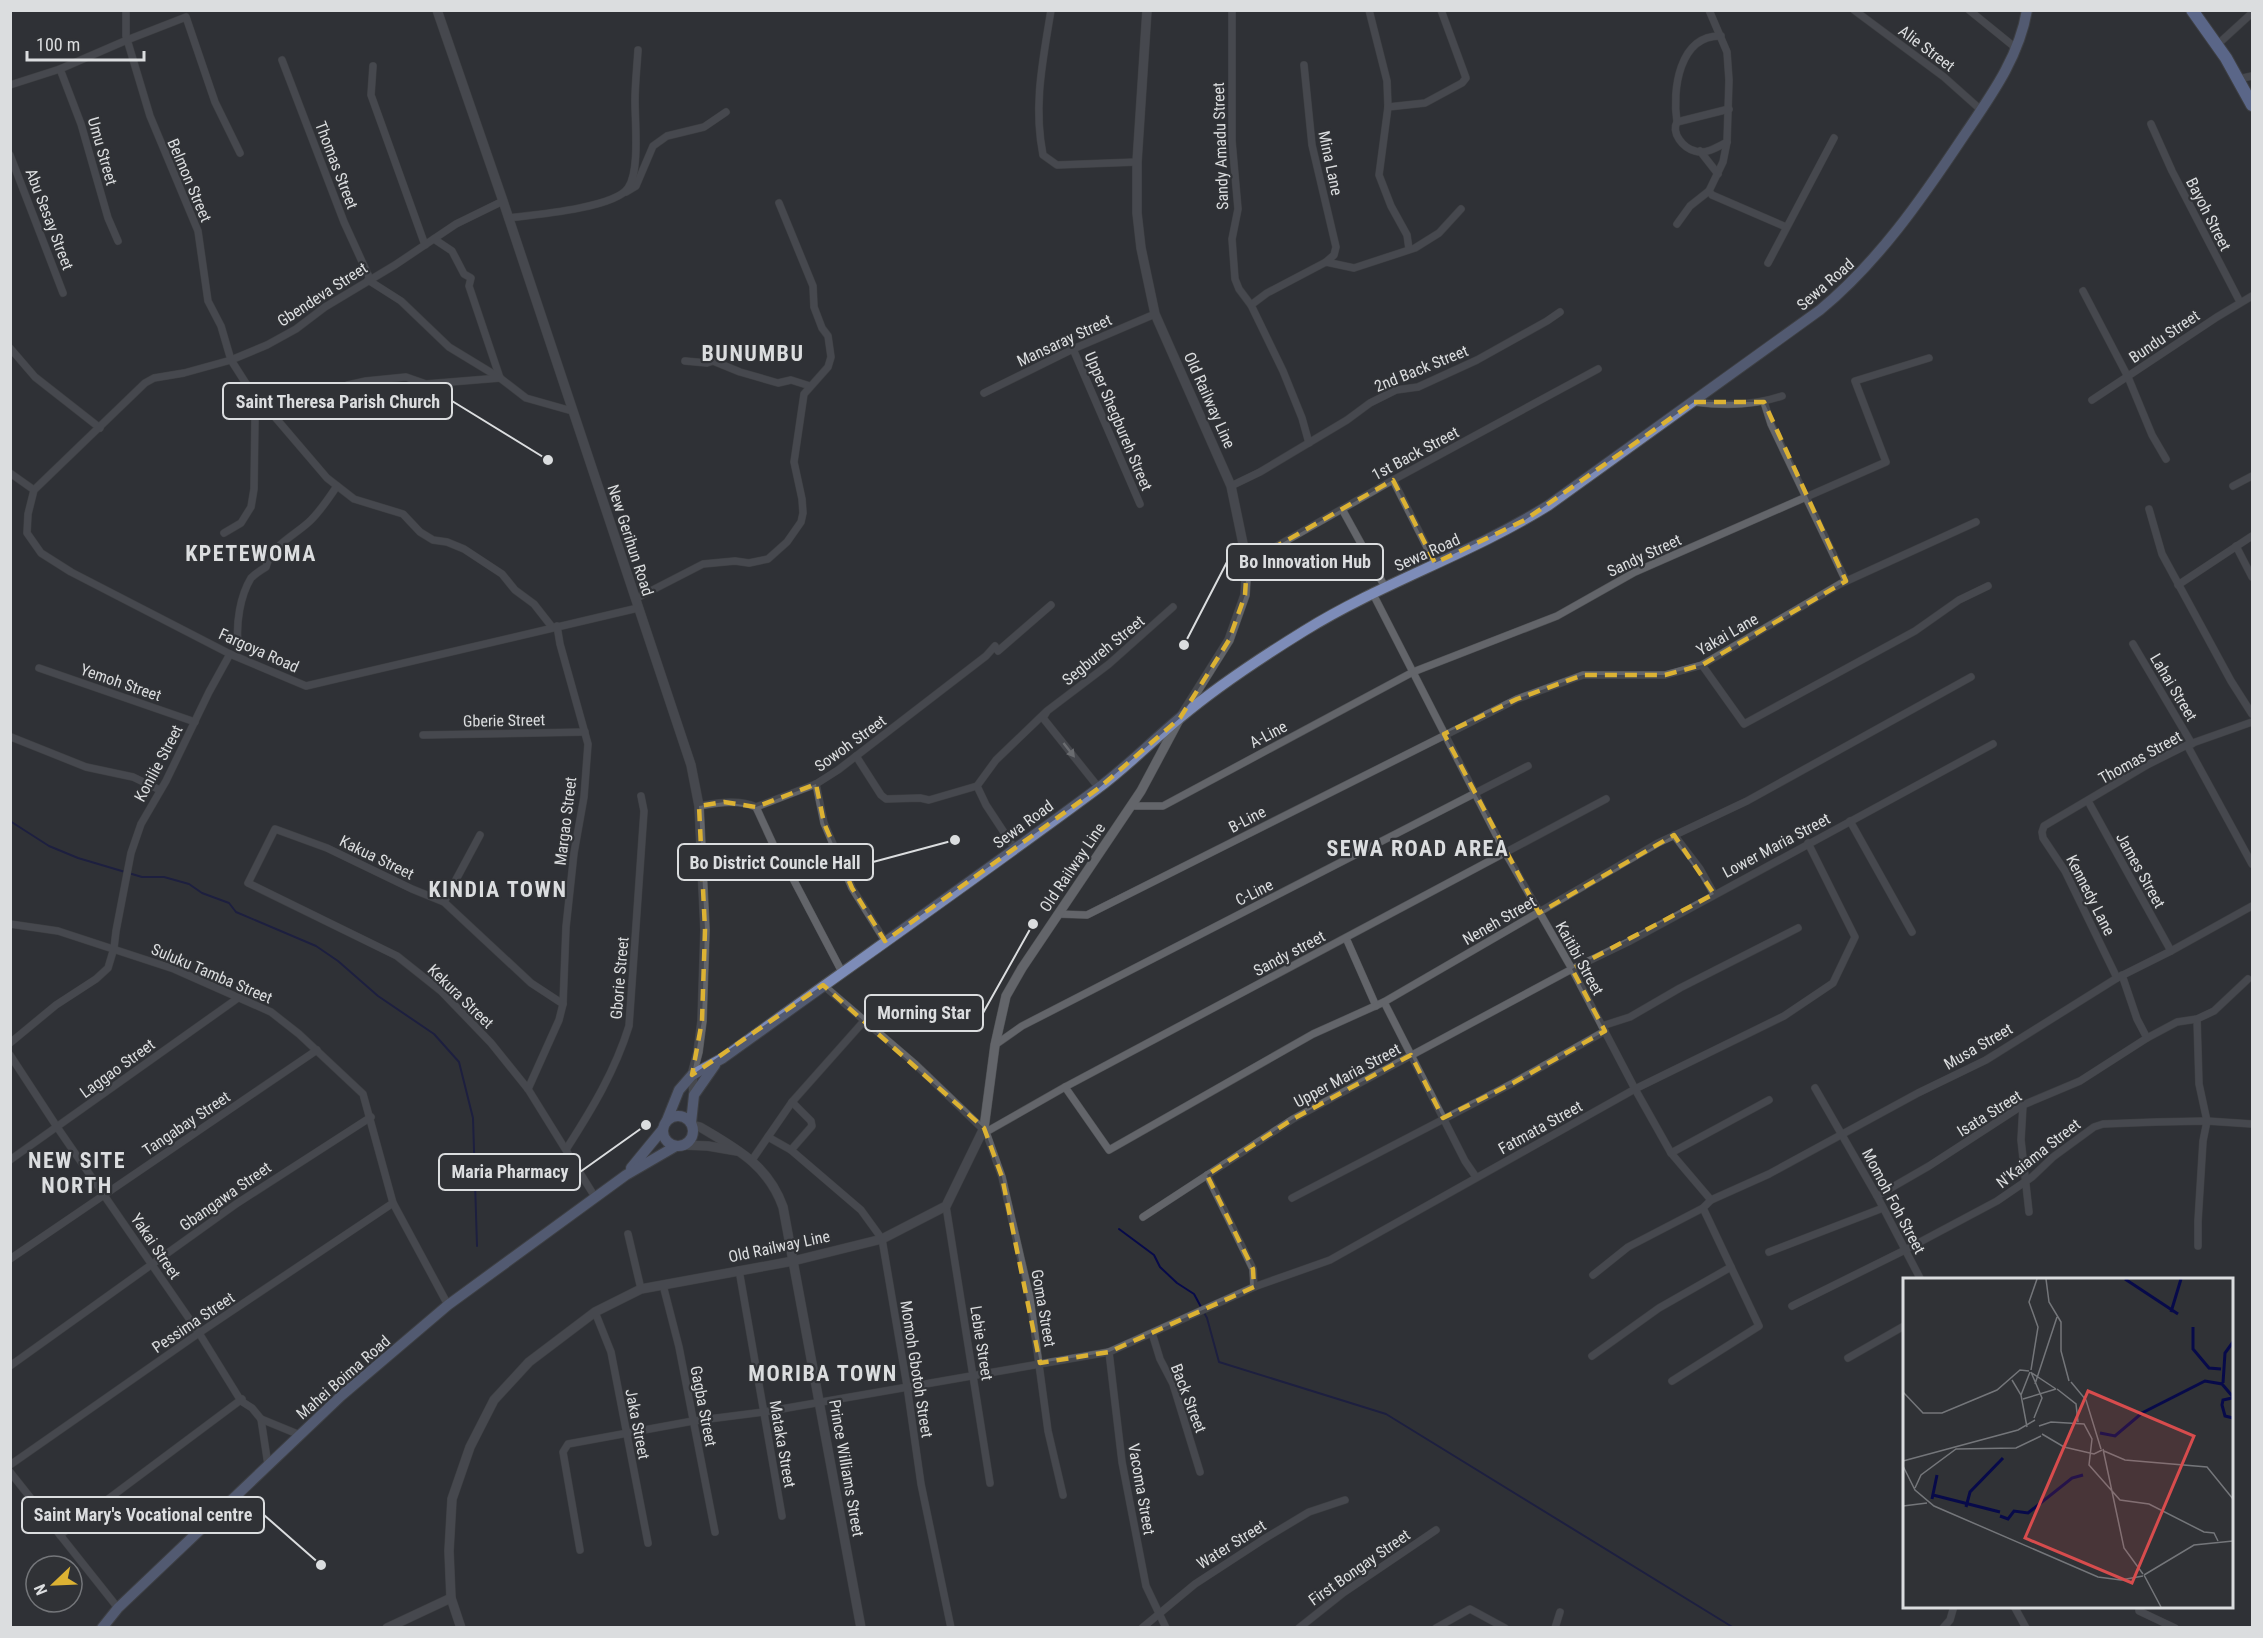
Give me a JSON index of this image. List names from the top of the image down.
{
  "streets": {
    "main road": ["Sewa Road", "Mahei Boima Road"],
    "street": [
      "Alie Street",
      "Sandy Amadu Street",
      "Umu Street",
      "Mina Lane",
      "Thomas Street",
      "Belmon Street",
      "Bayoh Street",
      "Abu Sesay Street",
      "Gbendeva Street",
      "Bundu Street",
      "Mansaray Street",
      "2nd Back Street",
      "Old Railway Line",
      "Upper Shegbureh Street",
      "1st Back Street",
      "New Gerihun Road",
      "Sandy Street",
      "Yakai Lane",
      "Fargoya Road",
      "Segbureh Street",
      "Yemoh Street",
      "Lahai Street",
      "Gberie Street",
      "A-Line",
      "Sowoh Street",
      "Konilie Street",
      "B-Line",
      "Margao Street",
      "Lower Maria Street",
      "Kakua Street",
      "James Street",
      "C-Line",
      "Kennedy Lane",
      "Neneh Street",
      "Sandy street",
      "Kaitibi Street",
      "Suluku Tamba Street",
      "Gborie Street",
      "Kekura Street",
      "Musa Street",
      "Laggao Street",
      "Upper Maria Street",
      "Isata Street",
      "Tangabay Street",
      "Fatmata Street",
      "N'Kaiama Street",
      "Gbangawa Street",
      "Momoh Foh Street",
      "Yakai Street",
      "Goma Street",
      "Pessima Street",
      "Lebie Street",
      "Momoh Gbotoh Street",
      "Back Street",
      "Gagba Street",
      "Jaka Street",
      "Mataka Street",
      "Prince Williams Street",
      "Vacoma Street",
      "Water Street",
      "First Bongay Street"
    ]
  },
  "crossings": [
    ["Alie Street", "Sewa Road"],
    ["Sandy Amadu Street", "2nd Back Street"],
    ["Thomas Street", "Gbendeva Street"],
    ["Thomas Street", "Lahai Street"],
    ["Thomas Street", "James Street"],
    ["Thomas Street", "Kennedy Lane"],
    ["Belmon Street", "Gbendeva Street"],
    ["Bayoh Street", "Bundu Street"],
    ["Sewa Road", "Old Railway Line"],
    ["Sewa Road", "Kaitibi Street"],
    ["Gbendeva Street", "New Gerihun Road"],
    ["Mansaray Street", "Old Railway Line"],
    ["Mansaray Street", "Upper Shegbureh Street"],
    ["2nd Back Street", "Old Railway Line"],
    ["Old Railway Line", "1st Back Street"],
    ["Old Railway Line", "A-Line"],
    ["Old Railway Line", "B-Line"],
    ["Old Railway Line", "C-Line"],
    ["Old Railway Line", "Sandy street"],
    ["Old Railway Line", "Goma Street"],
    ["Old Railway Line", "Lebie Street"],
    ["Old Railway Line", "Momoh Gbotoh Street"],
    ["Old Railway Line", "Gagba Street"],
    ["Old Railway Line", "Jaka Street"],
    ["Old Railway Line", "Mataka Street"],
    ["Old Railway Line", "Prince Williams Street"],
    ["New Gerihun Road", "Fargoya Road"],
    ["Sandy Street", "A-Line"],
    ["Sandy Street", "Kaitibi Street"],
    ["Yakai Lane", "B-Line"],
    ["Yakai Lane", "Kaitibi Street"],
    ["Fargoya Road", "Konilie Street"],
    ["Fargoya Road", "Margao Street"],
    ["Yemoh Street", "Konilie Street"],
    ["Gberie Street", "Margao Street"],
    ["A-Line", "Kaitibi Street"],
    ["Konilie Street", "Suluku Tamba Street"],
    ["B-Line", "Kaitibi Street"],
    ["Margao Street", "Kakua Street"],
    ["Margao Street", "Kekura Street"],
    ["Lower Maria Street", "Kaitibi Street"],
    ["Lower Maria Street", "Upper Maria Street"],
    ["Lower Maria Street", "Fatmata Street"],
    ["Kakua Street", "Kekura Street"],
    ["James Street", "Musa Street"],
    ["C-Line", "Kaitibi Street"],
    ["Kennedy Lane", "Musa Street"],
    ["Neneh Street", "Sandy street"],
    ["Neneh Street", "Kaitibi Street"],
    ["Sandy street", "Kaitibi Street"],
    ["Sandy street", "Goma Street"],
    ["Kaitibi Street", "Musa Street"],
    ["Kaitibi Street", "Upper Maria Street"],
    ["Kaitibi Street", "Fatmata Street"],
    ["Suluku Tamba Street", "Laggao Street"],
    ["Suluku Tamba Street", "Tangabay Street"],
    ["Suluku Tamba Street", "Gbangawa Street"],
    ["Suluku Tamba Street", "Pessima Street"],
    ["Suluku Tamba Street", "Mahei Boima Road"],
    ["Gborie Street", "Kekura Street"],
    ["Kekura Street", "Mahei Boima Road"],
    ["Musa Street", "Momoh Foh Street"],
    ["Laggao Street", "Yakai Street"],
    ["Isata Street", "Momoh Foh Street"],
    ["Tangabay Street", "Yakai Street"],
    ["Fatmata Street", "Goma Street"],
    ["Fatmata Street", "Lebie Street"],
    ["Fatmata Street", "Momoh Gbotoh Street"],
    ["Fatmata Street", "Back Street"],
    ["Fatmata Street", "Gagba Street"],
    ["Fatmata Street", "Jaka Street"],
    ["Fatmata Street", "Mataka Street"],
    ["Fatmata Street", "Prince Williams Street"],
    ["Fatmata Street", "Vacoma Street"],
    ["N'Kaiama Street", "Momoh Foh Street"],
    ["Gbangawa Street", "Yakai Street"],
    ["Yakai Street", "Pessima Street"],
    ["Yakai Street", "Mahei Boima Road"],
    ["Vacoma Street", "Water Street"]
  ],
  "districts": [
    "BUNUMBU",
    "KPETEWOMA",
    "SEWA ROAD AREA",
    "KINDIA TOWN",
    "NEW SITE NORTH",
    "MORIBA TOWN"
  ],
  "places": [
    "Saint Theresa Parish Church",
    "Bo Innovation Hub",
    "Bo District Councle Hall",
    "Morning Star",
    "Maria Pharmacy",
    "Saint Mary's Vocational centre"
  ],
  "scale_bar": "100 m",
  "north": "bottom left"
}
